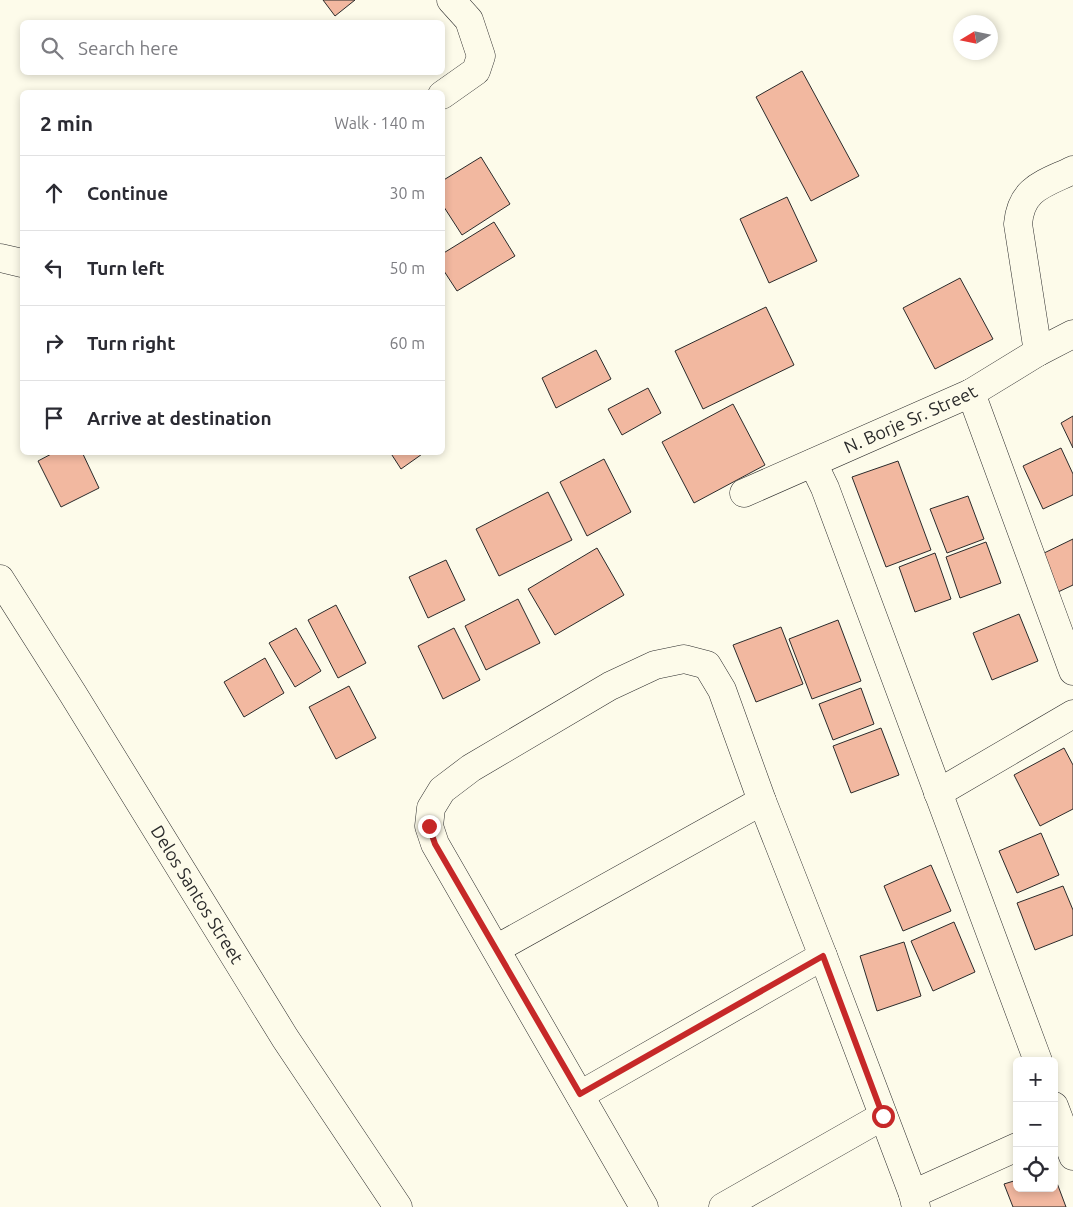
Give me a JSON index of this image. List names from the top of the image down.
{
  "streets": {
    "street": ["N. Borje Sr. Street", "Delos Santos Street"]
  },
  "north": "left",
  "page": {
    "search": "Search here",
    "heading": ["2 min", "Walk · 140 m"],
    "list": [
      ["Continue", "30 m"],
      ["Turn left", "50 m"],
      ["Turn right", "60 m"],
      "Arrive at destination"
    ],
    "map_buttons": ["+", "−"]
  }
}
